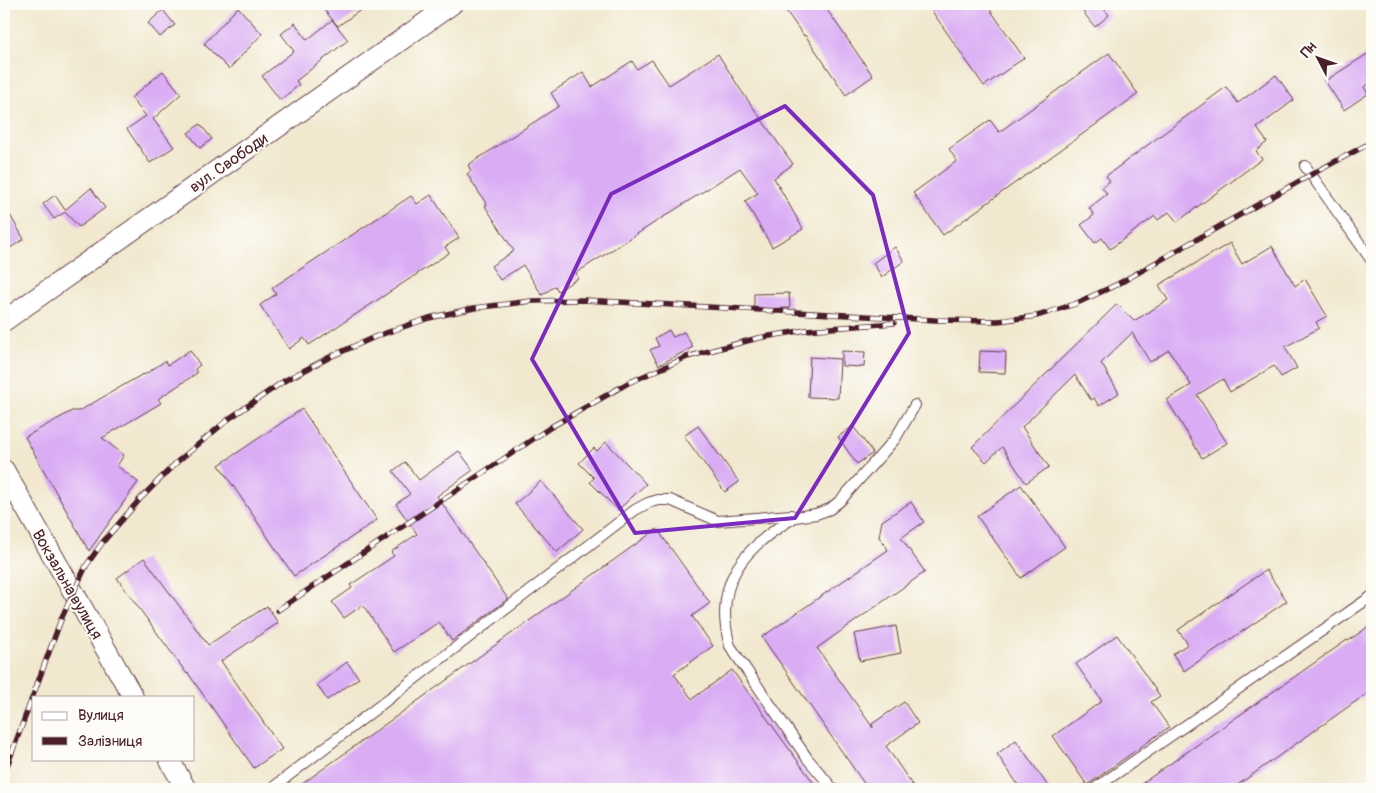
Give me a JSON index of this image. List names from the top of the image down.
{
  "streets": {
    "street": ["вул. Свободи", "Вокзальна вулиця"]
  },
  "legend": ["Вулиця", "Залізниця"],
  "north": "top left"
}
